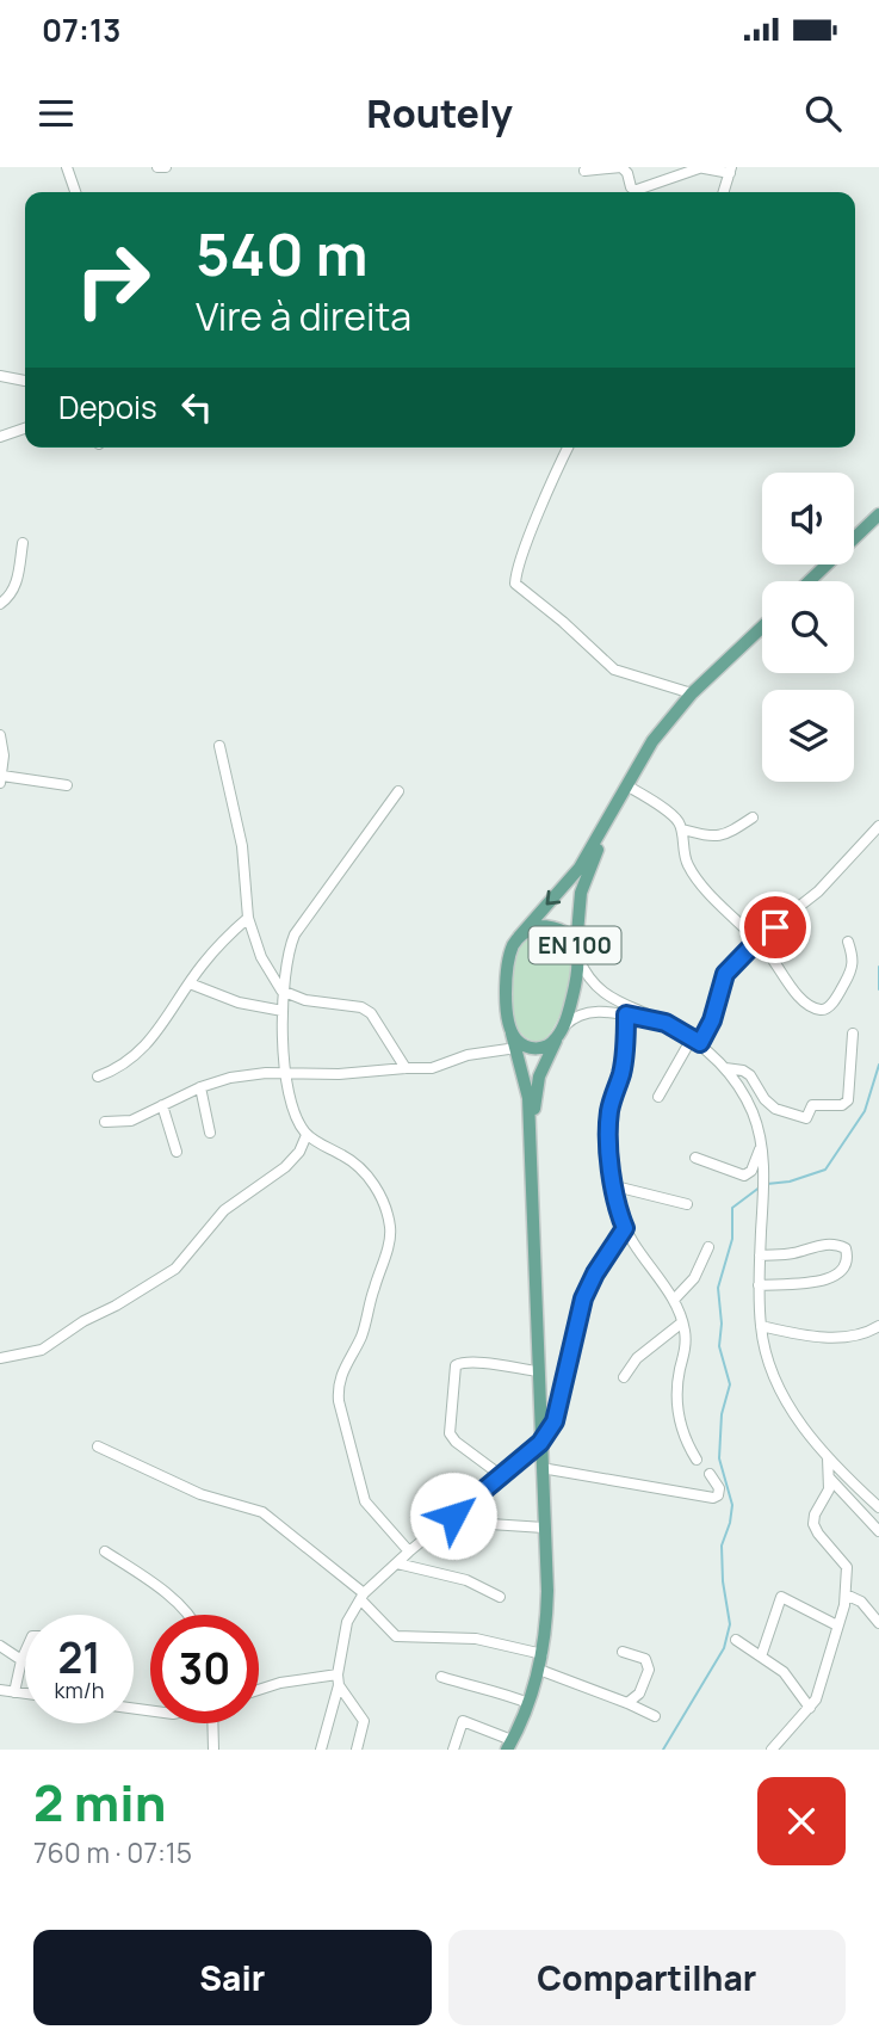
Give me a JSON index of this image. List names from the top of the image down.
{
  "streets": {
    "main road": ["EN 100"]
  },
  "page": {
    "status": "07:13",
    "header": "Routely",
    "turn": ["540 m", "Vire à direita"],
    "then": "Depois",
    "speed": "21 km/h",
    "limit": "30",
    "heading": ["2 min", "760 m · 07:15"],
    "buttons": ["Sair", "Compartilhar"]
  }
}
